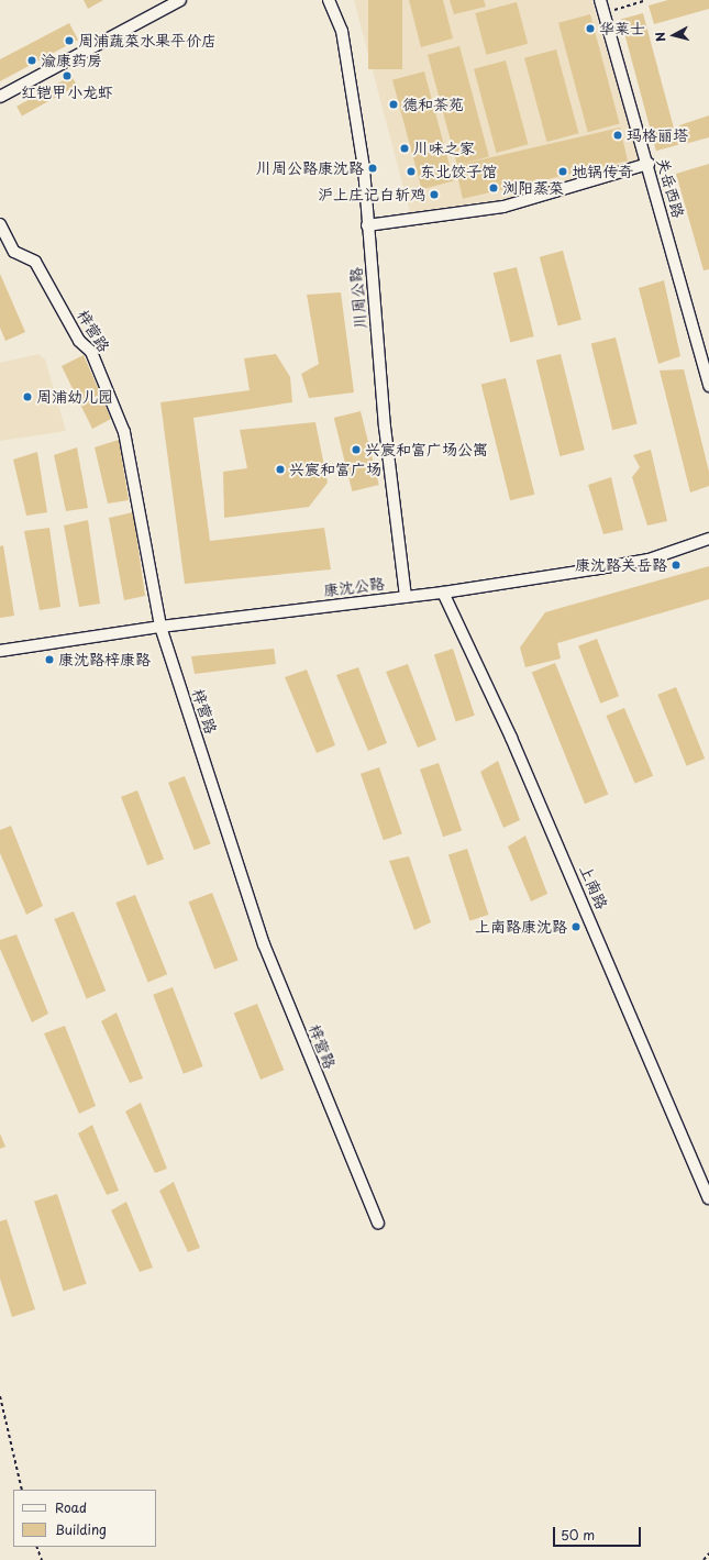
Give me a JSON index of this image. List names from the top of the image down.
{
  "streets": {
    "street": [
      "关岳西路",
      "川周公路",
      "梓营路",
      "康沈公路",
      "上南路"
    ]
  },
  "crossings": [
    ["川周公路", "康沈公路"],
    ["梓营路", "康沈公路"],
    ["康沈公路", "上南路"]
  ],
  "places": [
    "华莱士",
    "周浦蔬菜水果平价店",
    "渝康药房",
    "红铠甲小龙虾",
    "德和茶苑",
    "玛格丽塔",
    "川味之家",
    "川周公路康沈路",
    "东北饺子馆",
    "地锅传奇",
    "浏阳蒸菜",
    "沪上庄记白斩鸡",
    "周浦幼儿园",
    "兴宸和富广场公寓",
    "兴宸和富广场",
    "康沈路关岳路",
    "康沈路梓康路",
    "上南路康沈路"
  ],
  "legend": ["Road", "Building"],
  "scale_bar": "50 m",
  "north": "left"
}
